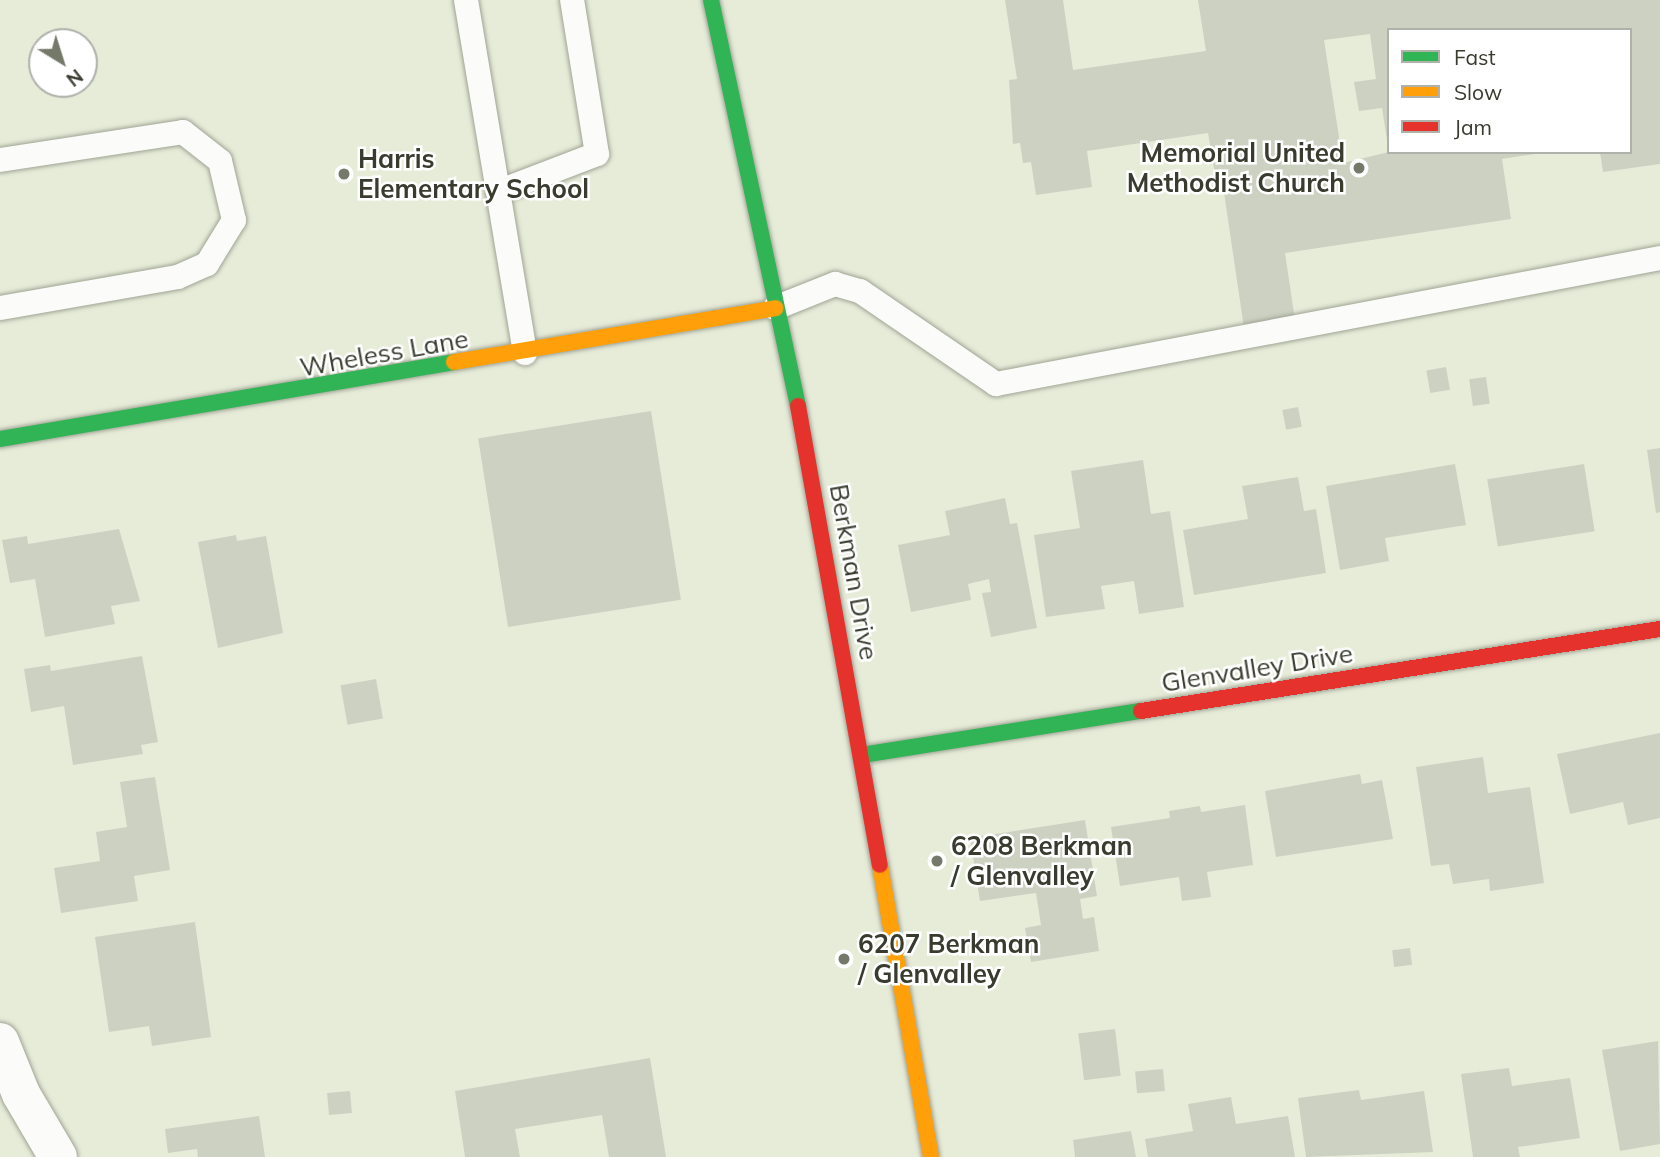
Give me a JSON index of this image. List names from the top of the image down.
{
  "streets": {
    "street": ["Wheless Lane", "Berkman Drive", "Glenvalley Drive"]
  },
  "crossings": [
    ["Wheless Lane", "Berkman Drive"],
    ["Berkman Drive", "Glenvalley Drive"]
  ],
  "places": [
    "Memorial United Methodist Church",
    "Harris Elementary School",
    "6208 Berkman / Glenvalley",
    "6207 Berkman / Glenvalley"
  ],
  "legend": ["Fast", "Slow", "Jam"],
  "north": "bottom right"
}
